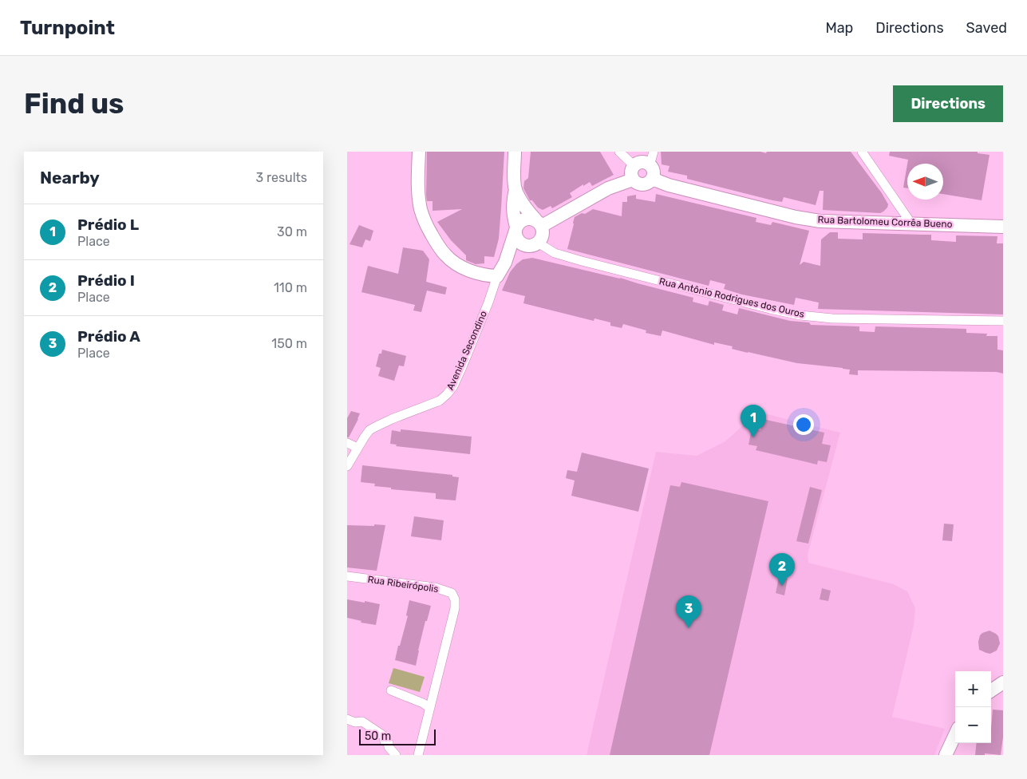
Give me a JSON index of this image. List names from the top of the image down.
{
  "streets": {
    "street": [
      "Rua Bartolomeu Corrêa Bueno",
      "Rua Antônio Rodrigues dos Ouros",
      "Avenida Secondino",
      "Rua Ribeirópolis"
    ]
  },
  "scale_bar": "50 m",
  "north": "left",
  "page": {
    "header": "Turnpoint",
    "nav": ["Map", "Directions", "Saved"],
    "buttons": "Directions",
    "title": "Find us",
    "heading": ["Nearby", "3 results"],
    "list": [
      {
        "mark": "1",
        "name": "Prédio L",
        "note": "Place",
        "value": "30 m"
      },
      {
        "mark": "2",
        "name": "Prédio I",
        "note": "Place",
        "value": "110 m"
      },
      {
        "mark": "3",
        "name": "Prédio A",
        "note": "Place",
        "value": "150 m"
      }
    ],
    "pins": ["1", "2", "3"],
    "map_buttons": ["+", "−"],
    "scale": "50 m"
  }
}
